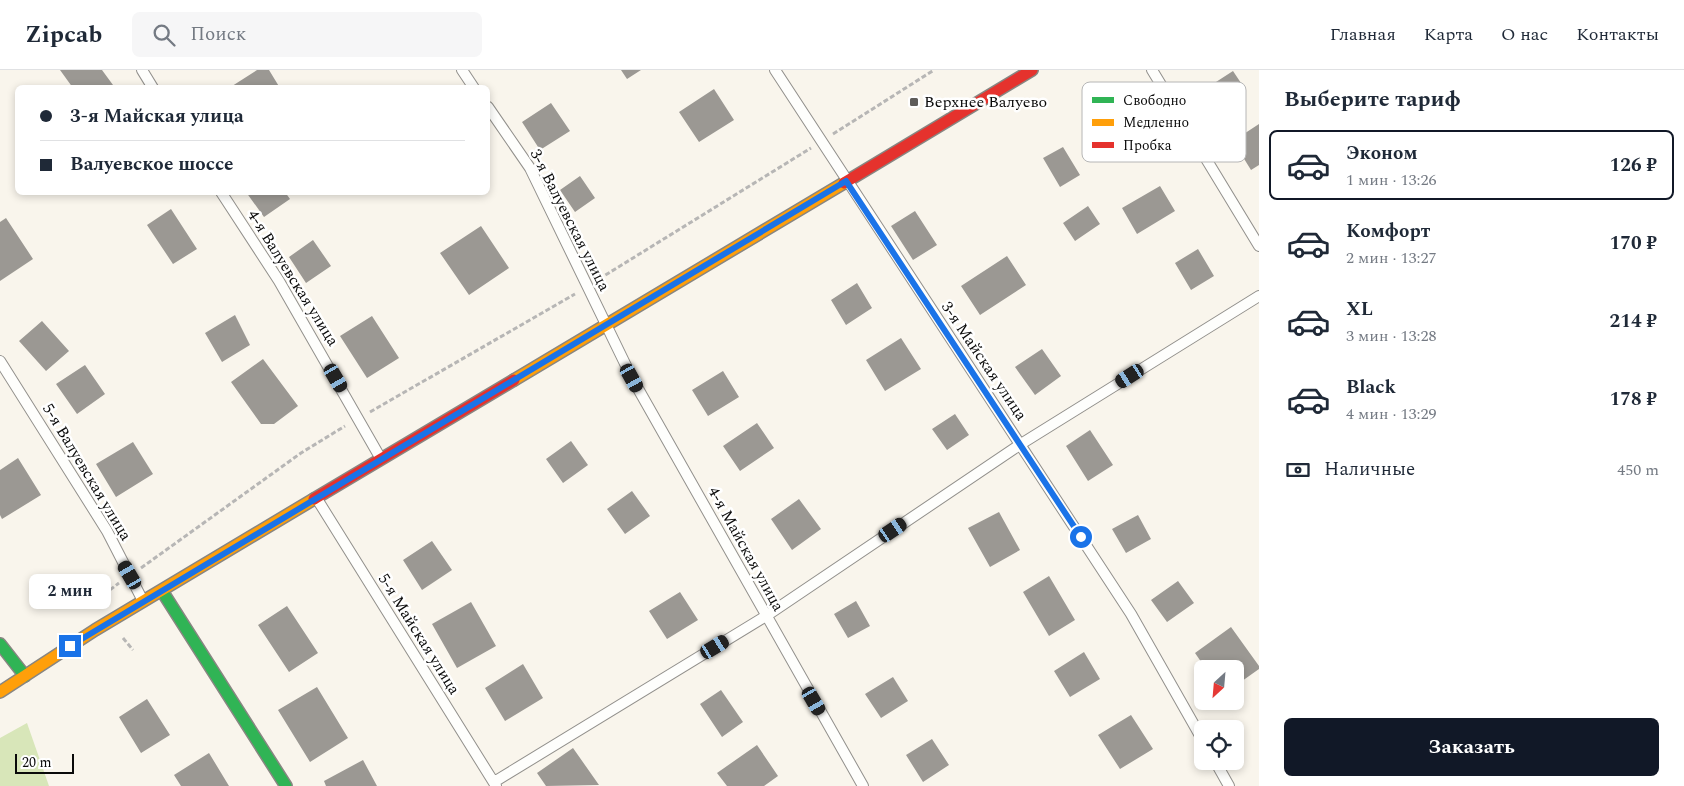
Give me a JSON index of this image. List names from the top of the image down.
{
  "streets": {
    "lane": [
      "3-я Валуевская улица",
      "4-я Валуевская улица",
      "3-я Майская улица",
      "5-я Валуевская улица",
      "4-я Майская улица",
      "5-я Майская улица"
    ]
  },
  "crossings": [
    ["3-я Валуевская улица", "4-я Майская улица"]
  ],
  "places": {
    "transit": ["Верхнее Валуево"]
  },
  "legend": ["Свободно", "Медленно", "Пробка"],
  "scale_bar": "20 m",
  "north": "bottom left",
  "page": {
    "header": "Zipcab",
    "search": "Поиск",
    "nav": [
      "Главная",
      "Карта",
      "О нас",
      "Контакты"
    ],
    "heading": "Выберите тариф",
    "banner": ["3-я Майская улица", "Валуевское шоссе"],
    "list": [
      {
        "name": "Эконом",
        "note": "1 мин · 13:26",
        "value": "126 ₽"
      },
      {
        "name": "Комфорт",
        "note": "2 мин · 13:27",
        "value": "170 ₽"
      },
      {
        "name": "XL",
        "note": "3 мин · 13:28",
        "value": "214 ₽"
      },
      {
        "name": "Black",
        "note": "4 мин · 13:29",
        "value": "178 ₽"
      }
    ],
    "pay": ["Наличные", "450 m"],
    "bubble": "2 мин",
    "buttons": "Заказать",
    "scale": "20 m"
  }
}
